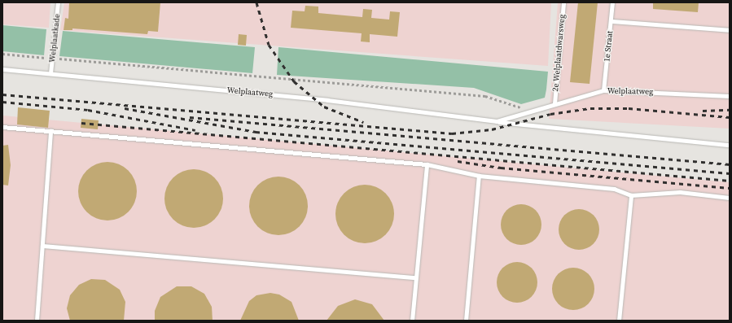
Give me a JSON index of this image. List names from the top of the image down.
{
  "streets": {
    "lane": [
      "Welplaatkade",
      "1e Straat",
      "2e Welplaatdwarsweg",
      "Welplaatweg"
    ]
  },
  "crossings": [
    ["Welplaatkade", "Welplaatweg"],
    ["1e Straat", "Welplaatweg"],
    ["2e Welplaatdwarsweg", "Welplaatweg"]
  ]
}
